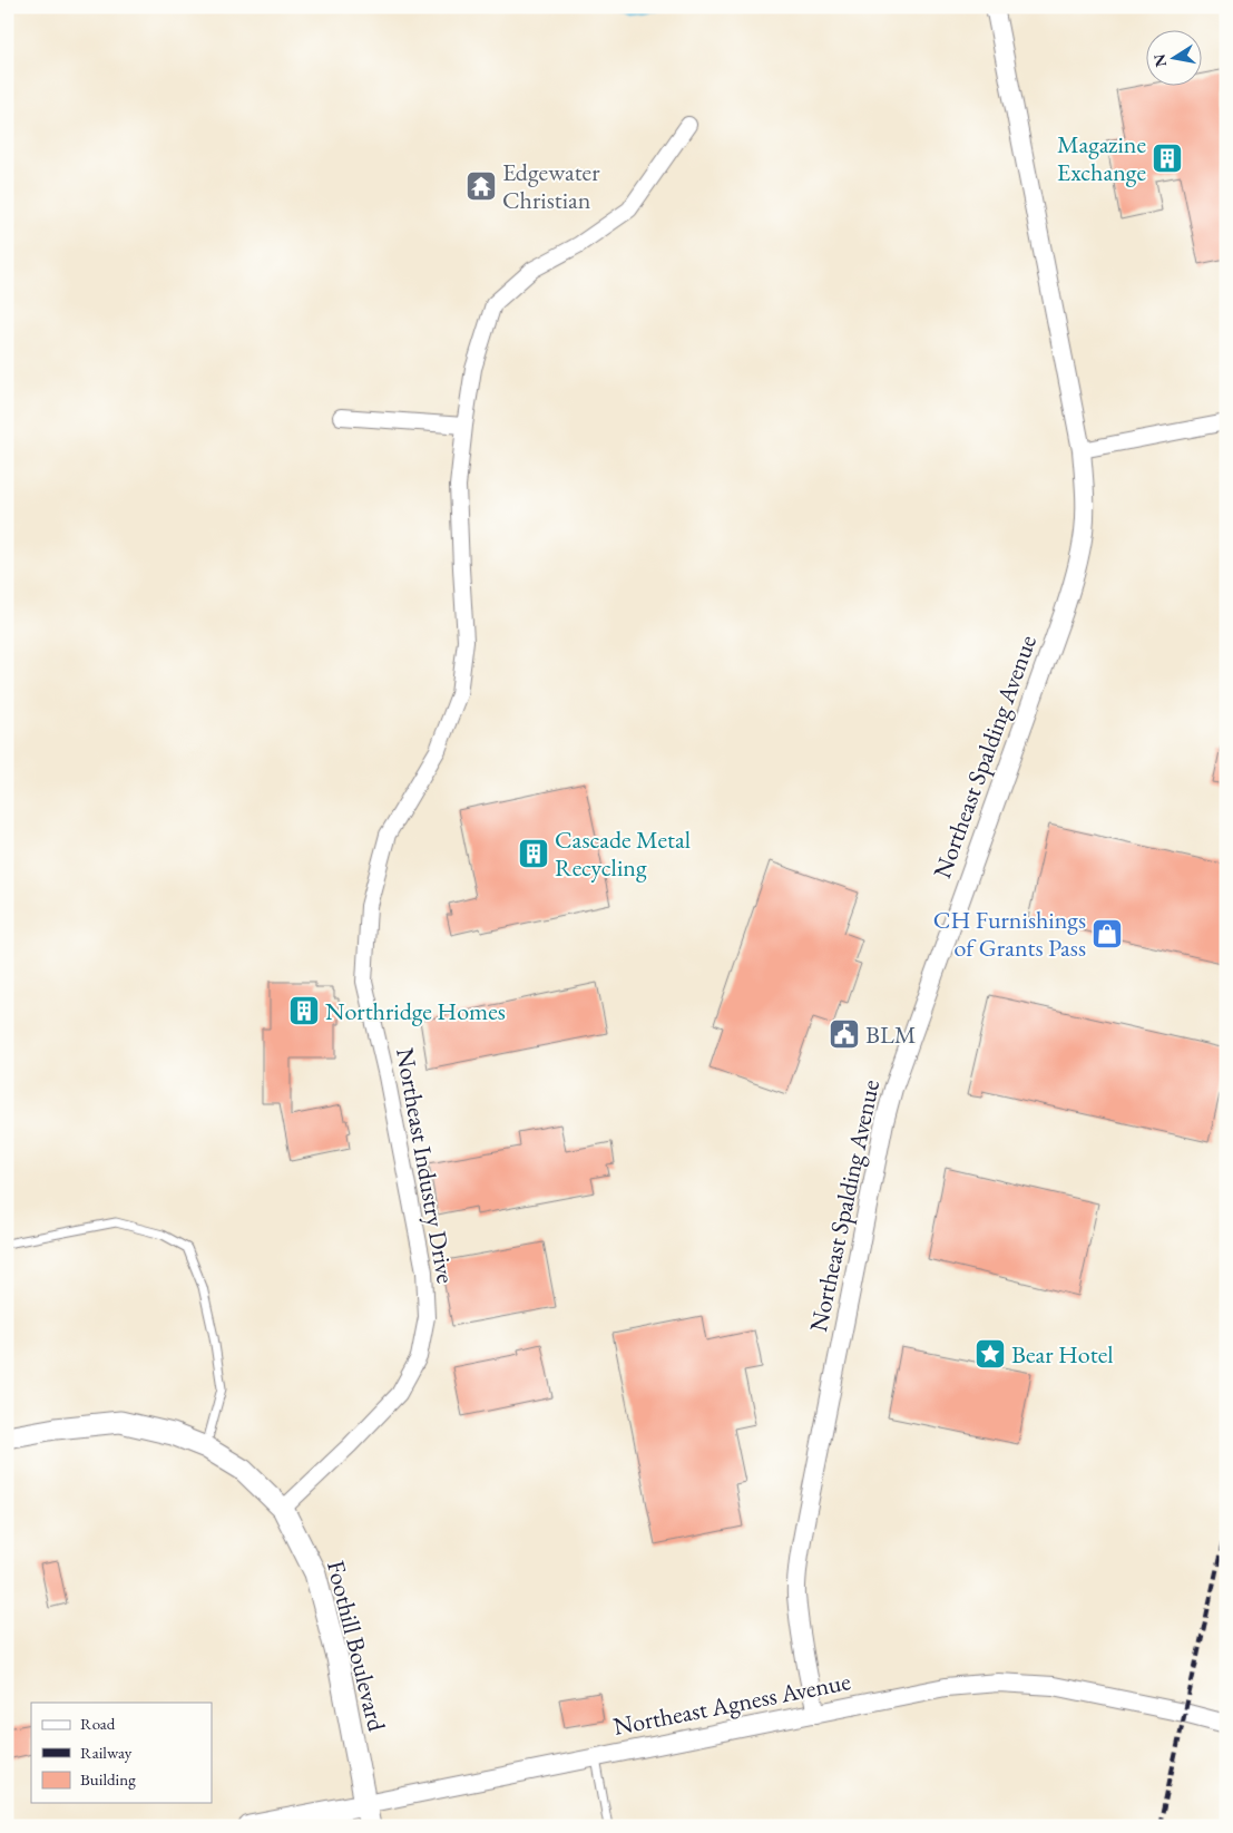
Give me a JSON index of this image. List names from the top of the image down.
{
  "streets": {
    "main road": ["Foothill Boulevard", "Northeast Agness Avenue"],
    "street": ["Northeast Spalding Avenue", "Northeast Industry Drive"]
  },
  "crossings": [
    ["Northeast Spalding Avenue", "Northeast Agness Avenue"],
    ["Northeast Industry Drive", "Foothill Boulevard"],
    ["Foothill Boulevard", "Northeast Agness Avenue"]
  ],
  "places": {
    "building": ["Magazine Exchange", "Cascade Metal Recycling", "Northridge Homes"],
    "temple": ["Edgewater Christian"],
    "shop": ["CH Furnishings of Grants Pass"],
    "public building": ["BLM"],
    "place": ["Bear Hotel"]
  },
  "legend": ["Road", "Railway", "Building"],
  "north": "left"
}
